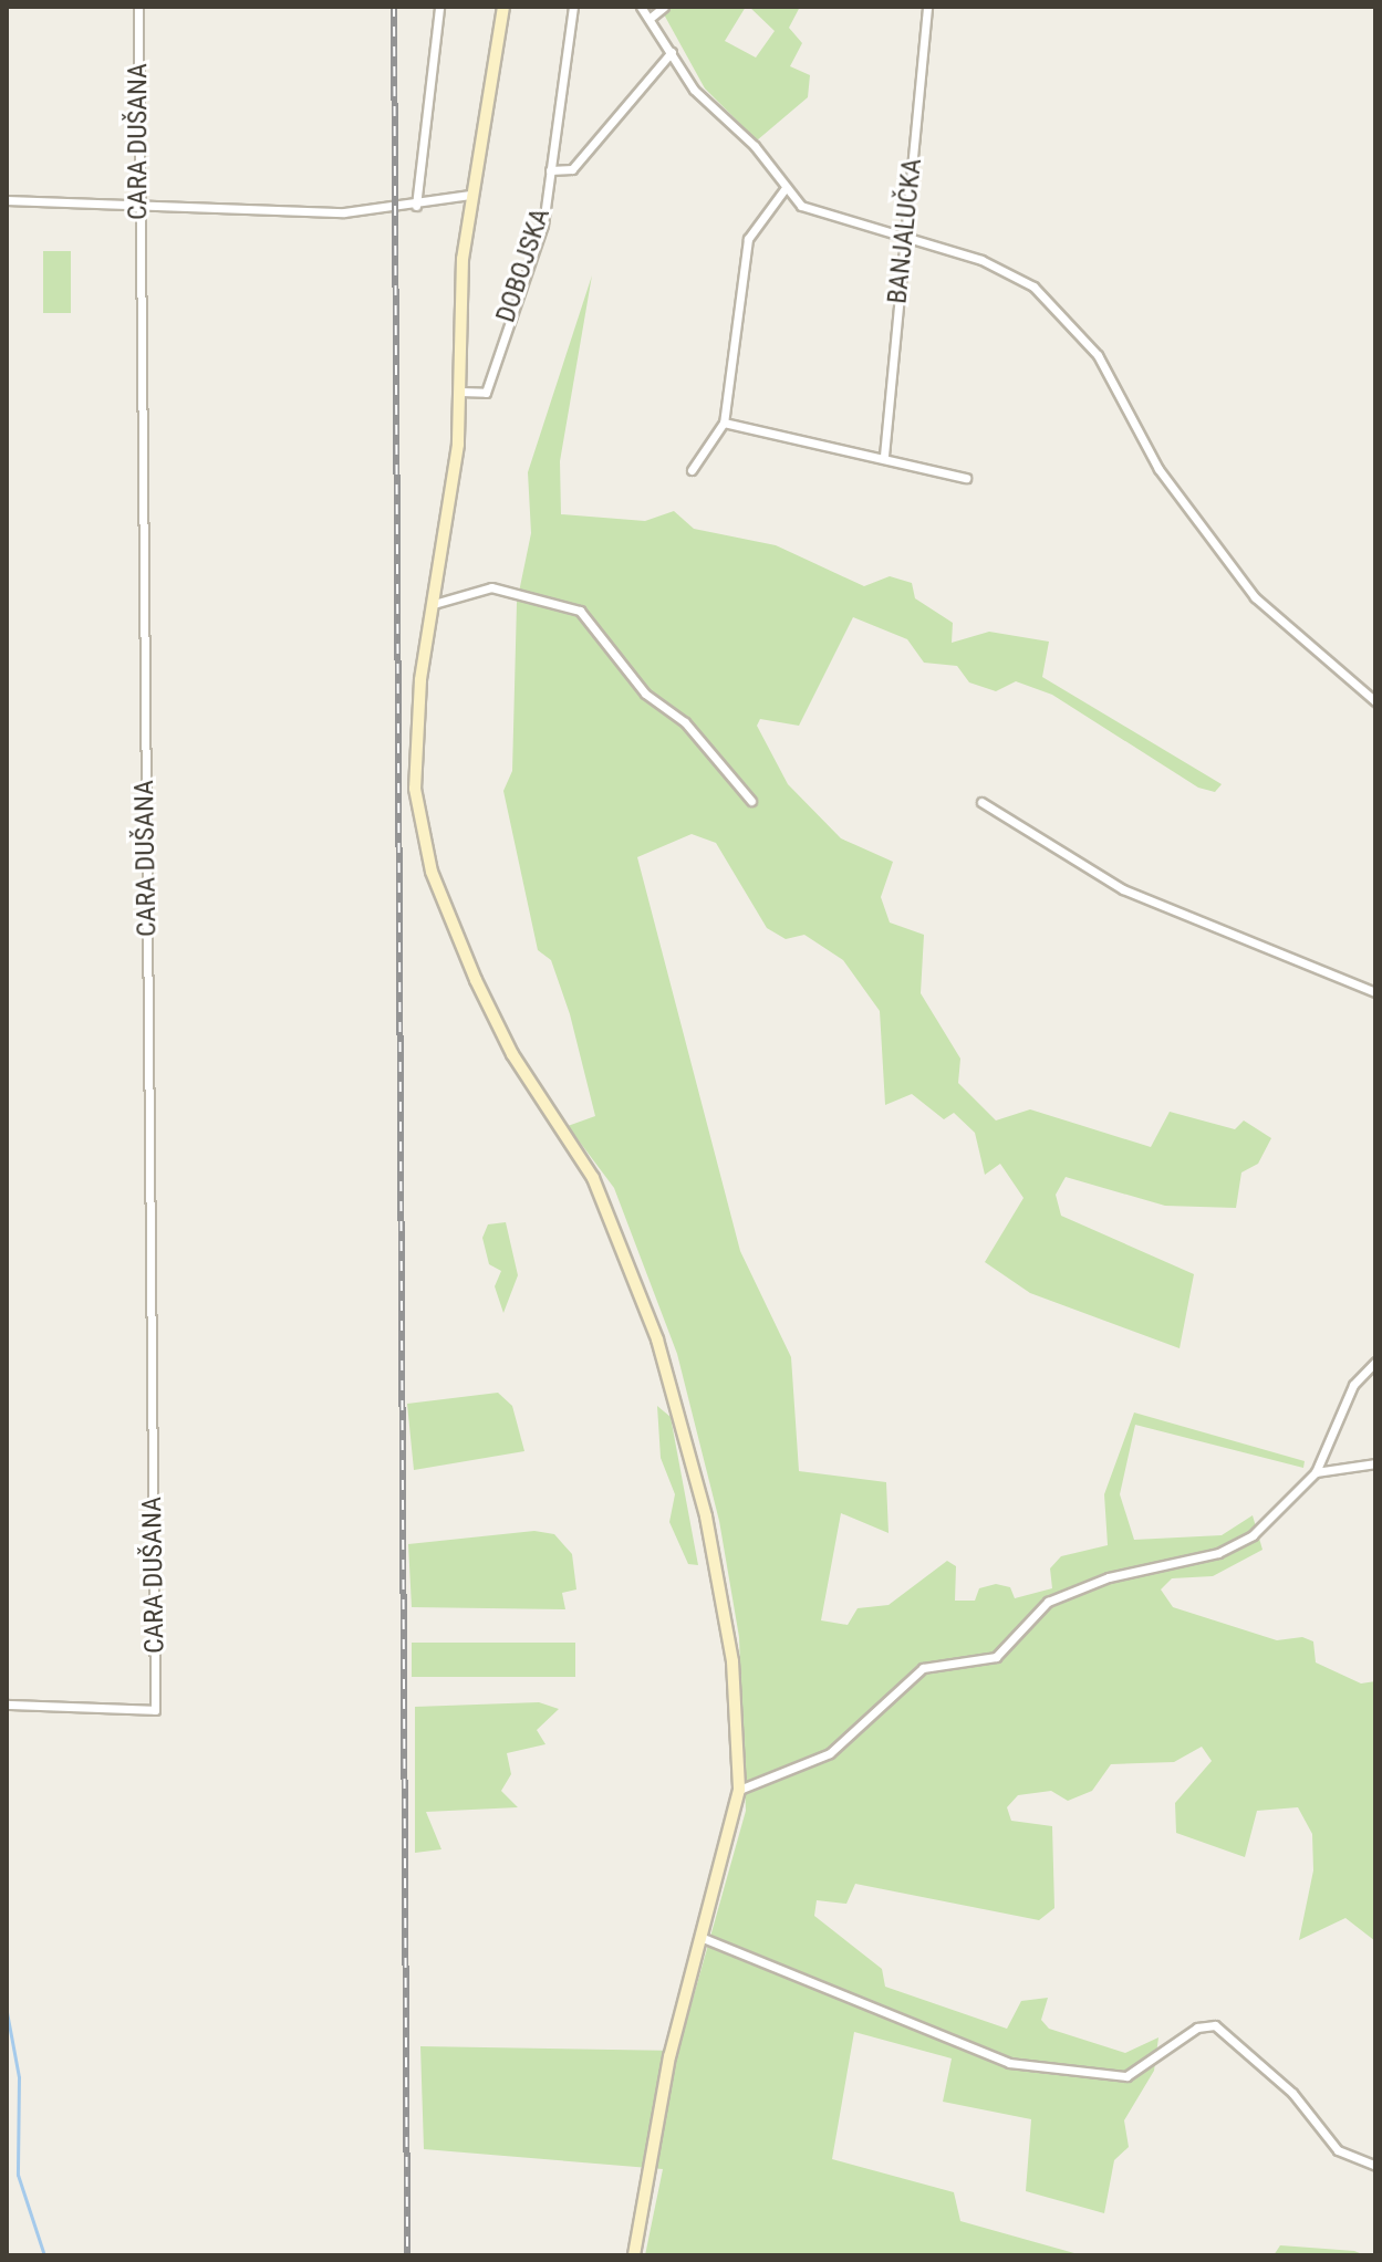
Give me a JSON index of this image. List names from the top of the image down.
{
  "streets": {
    "street": ["CARA DUŠANA", "BANJALUČKA", "DOBOJSKA"]
  }
}
